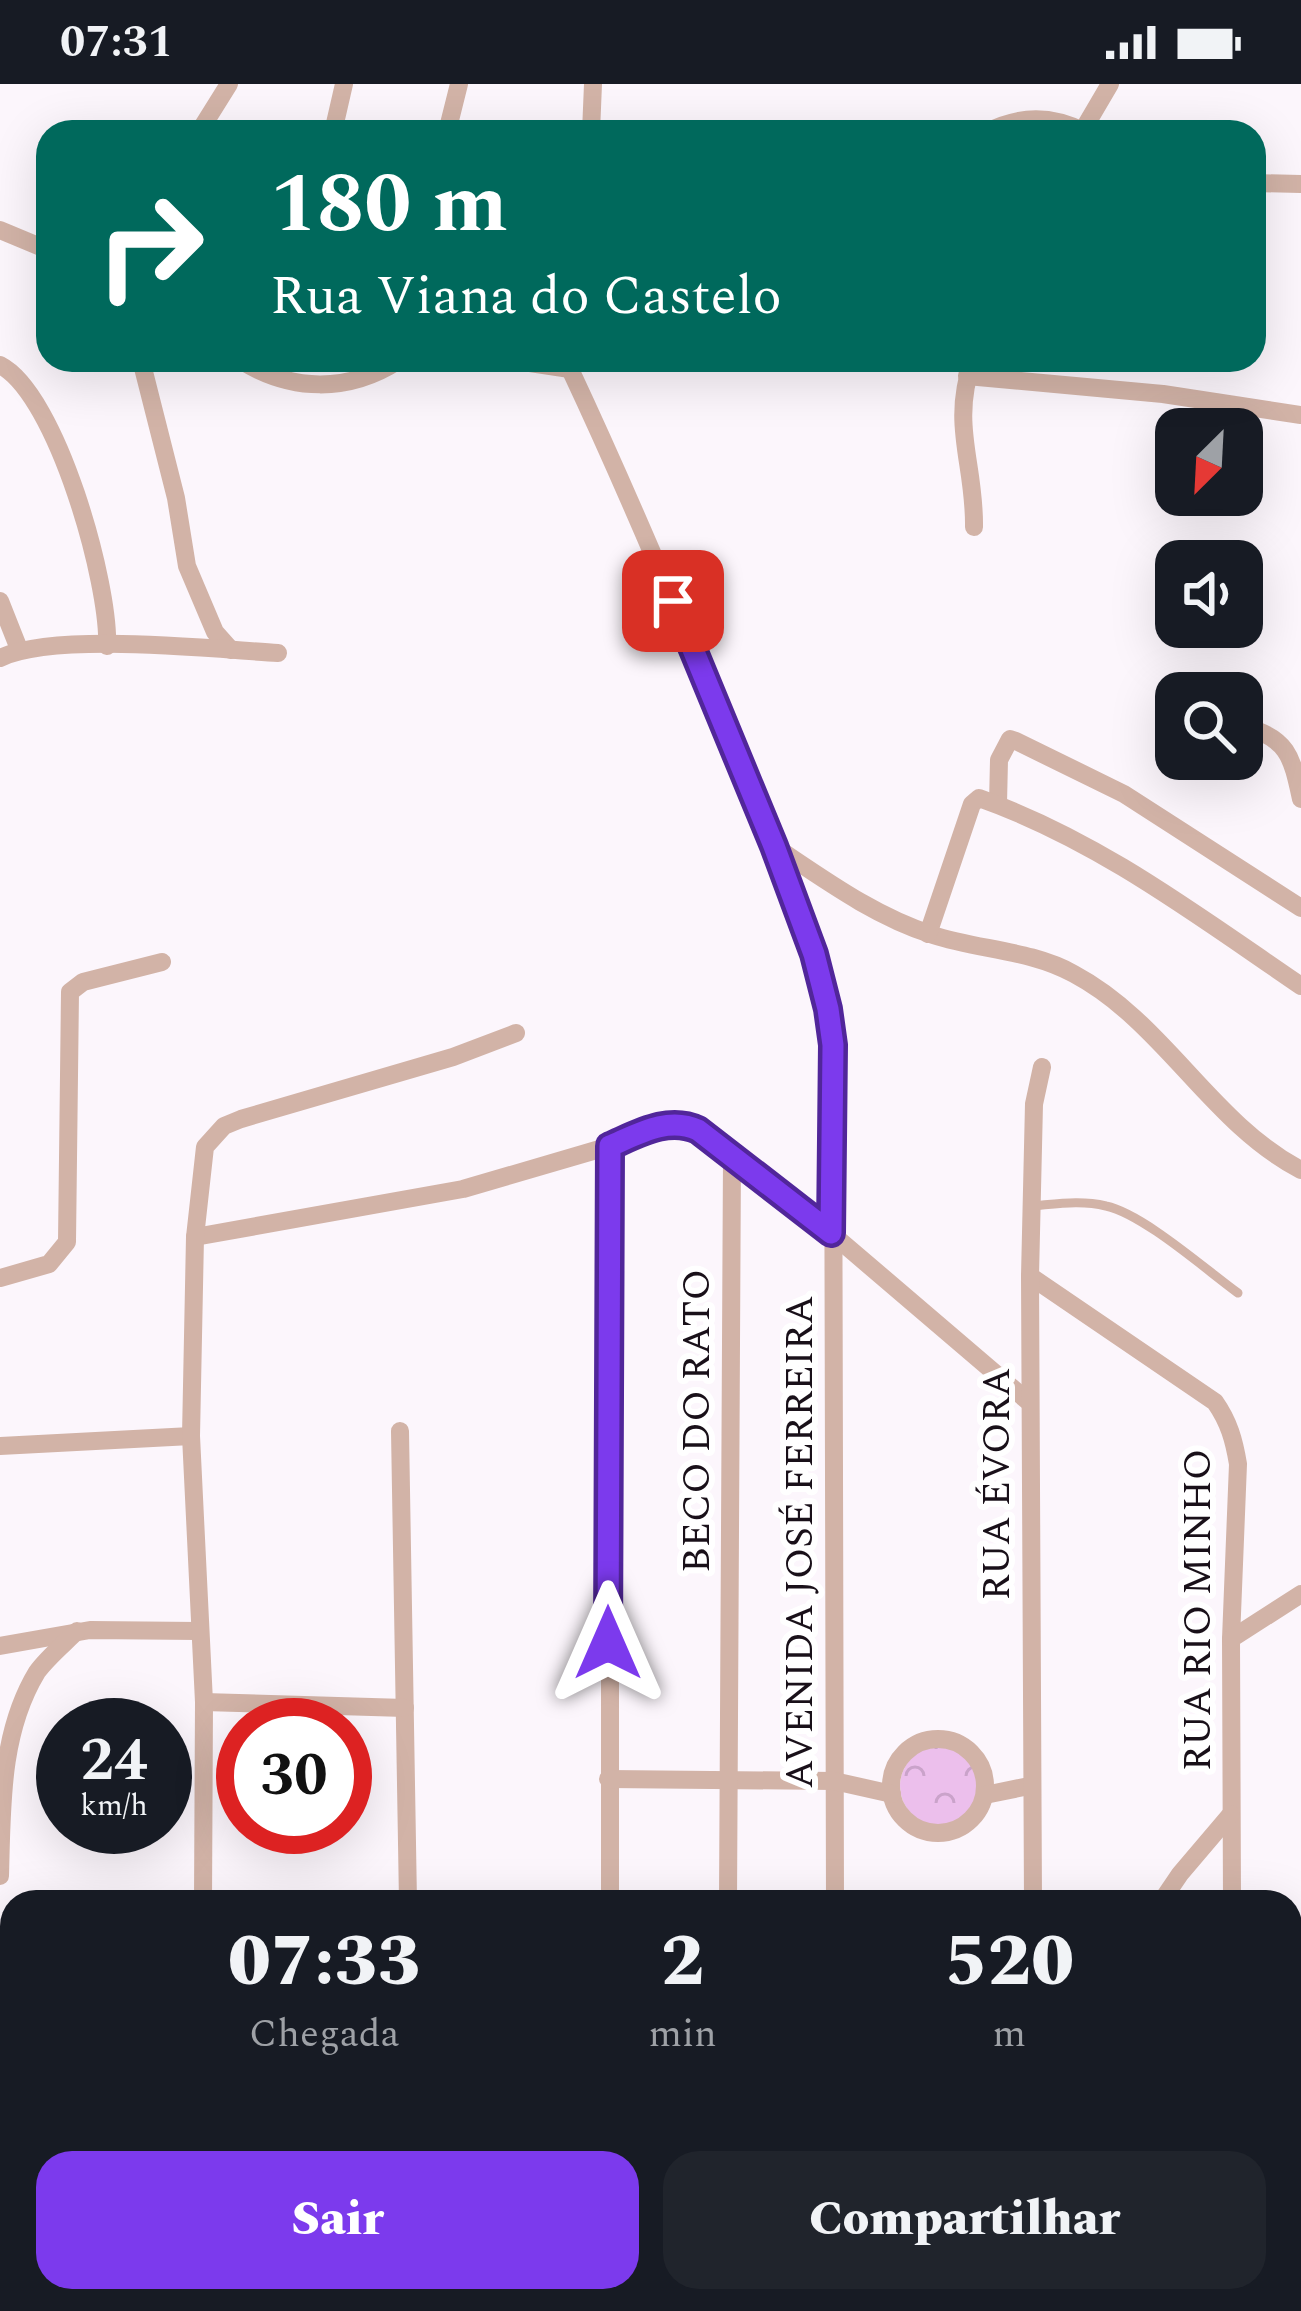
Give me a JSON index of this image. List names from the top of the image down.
{
  "streets": {
    "street": [
      "BECO DO RATO",
      "RUA ÉVORA",
      "AVENIDA JOSÉ FERREIRA",
      "RUA RIO MINHO"
    ]
  },
  "crossings": [
    ["RUA ÉVORA", "RUA RIO MINHO"]
  ],
  "north": "bottom left",
  "page": {
    "status": "07:31",
    "turn": ["180 m", "Rua Viana do Castelo"],
    "speed": "24 km/h",
    "limit": "30",
    "eta": [
      "07:33",
      "Chegada",
      "2",
      "min",
      "520",
      "m"
    ],
    "buttons": ["Sair", "Compartilhar"]
  }
}
